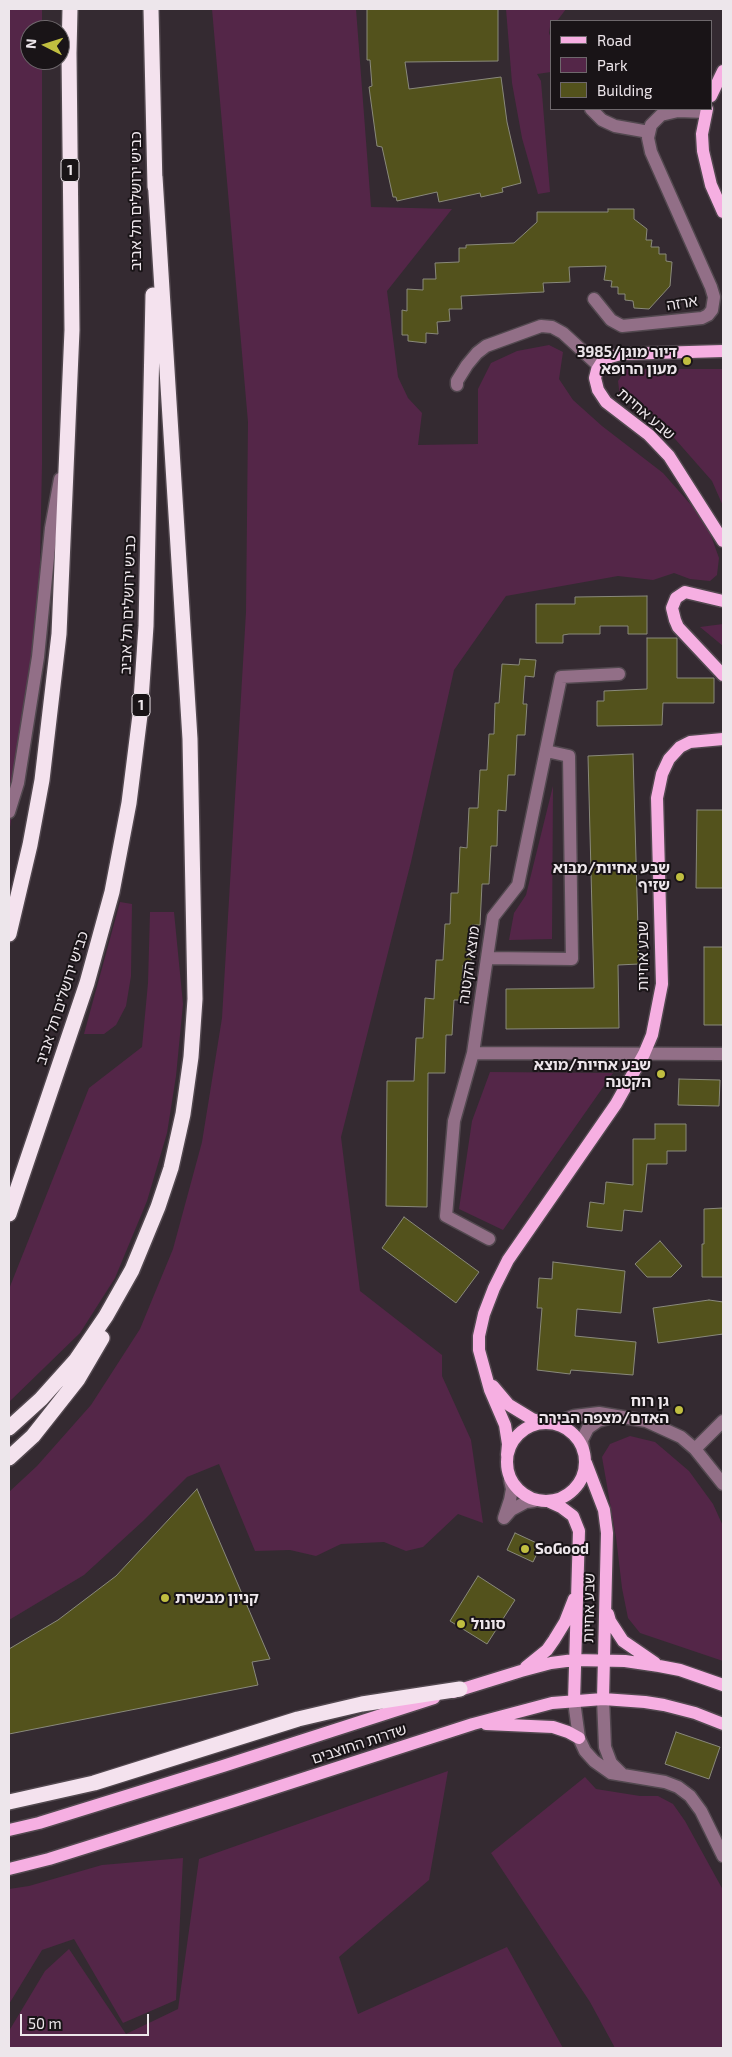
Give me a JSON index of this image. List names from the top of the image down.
{
  "streets": {
    "highway": ["1", "כביש ירושלים תל אביב"],
    "main road": ["שבע אחיות", "שדרות החוצבים"],
    "street": ["ארזה", "מוצא הקטנה"]
  },
  "crossings": [
    ["שבע אחיות", "שדרות החוצבים"]
  ],
  "places": [
    "3985/דיור מוגן מעון הרופא",
    "שבע אחיות/מבוא שזיף",
    "שבע אחיות/מוצא הקטנה",
    "גן רוח האדם/מצפה הבירה",
    "SoGood",
    "קניון מבשרת",
    "סונול"
  ],
  "legend": ["Road", "Park", "Building"],
  "scale_bar": "50 m",
  "north": "left"
}
